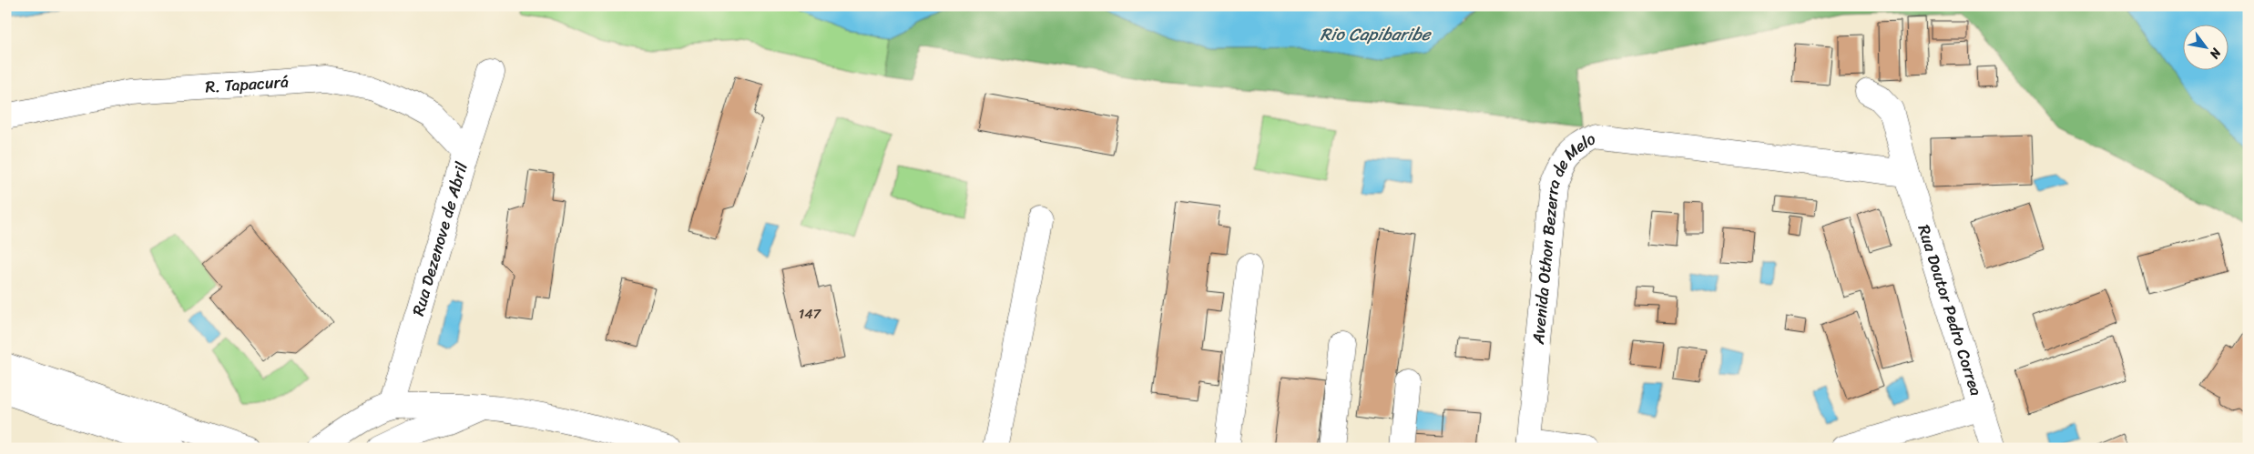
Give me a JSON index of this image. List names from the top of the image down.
{
  "streets": {
    "street": [
      "R. Tapacurá",
      "Rua Dezenove de Abril",
      "Avenida Othon Bezerra de Melo",
      "Rua Doutor Pedro Correa"
    ]
  },
  "crossings": [
    ["R. Tapacurá", "Rua Dezenove de Abril"],
    ["Avenida Othon Bezerra de Melo", "Rua Doutor Pedro Correa"]
  ],
  "water": ["Rio Capibaribe"],
  "house_numbers": ["147"],
  "north": "bottom right"
}
